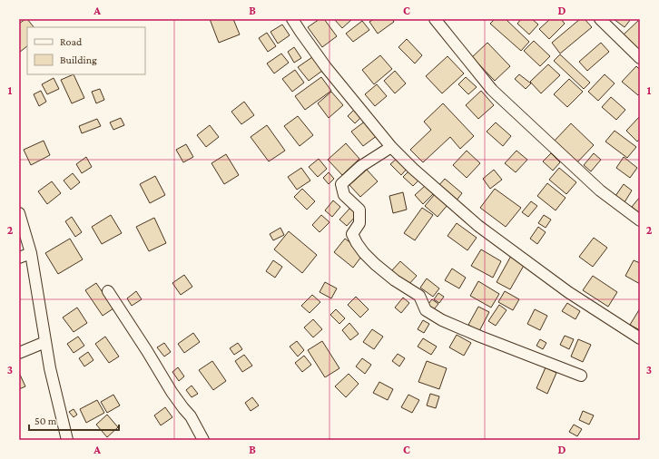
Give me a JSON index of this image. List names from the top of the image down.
{
  "legend": ["Road", "Building"],
  "scale_bar": "50 m",
  "grid": {
    "columns": [
      "A",
      "B",
      "C",
      "D"
    ],
    "rows": ["1", "2", "3"]
  }
}
